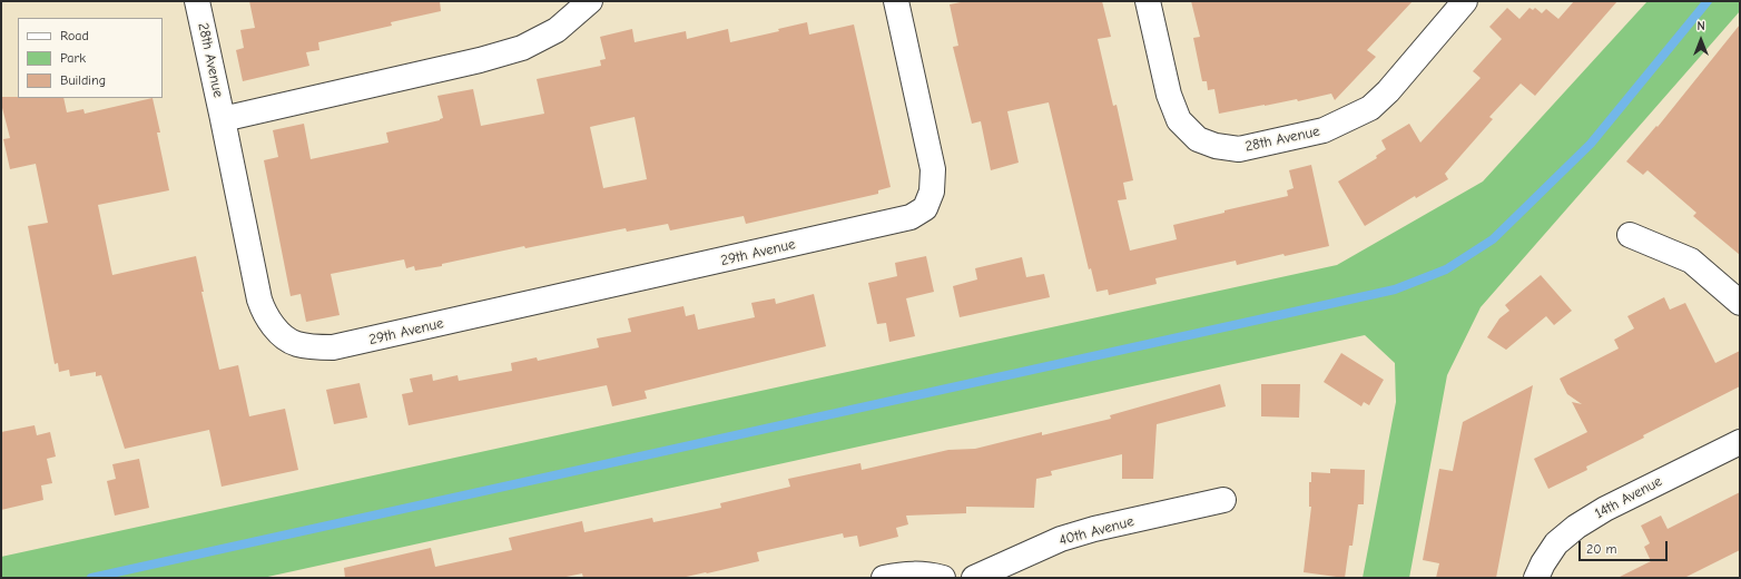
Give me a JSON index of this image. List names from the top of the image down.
{
  "streets": {
    "street": [
      "28th Avenue",
      "29th Avenue",
      "14th Avenue",
      "40th Avenue"
    ]
  },
  "crossings": [
    ["28th Avenue", "29th Avenue"]
  ],
  "legend": ["Road", "Park", "Building"],
  "scale_bar": "20 m",
  "north": "top"
}
